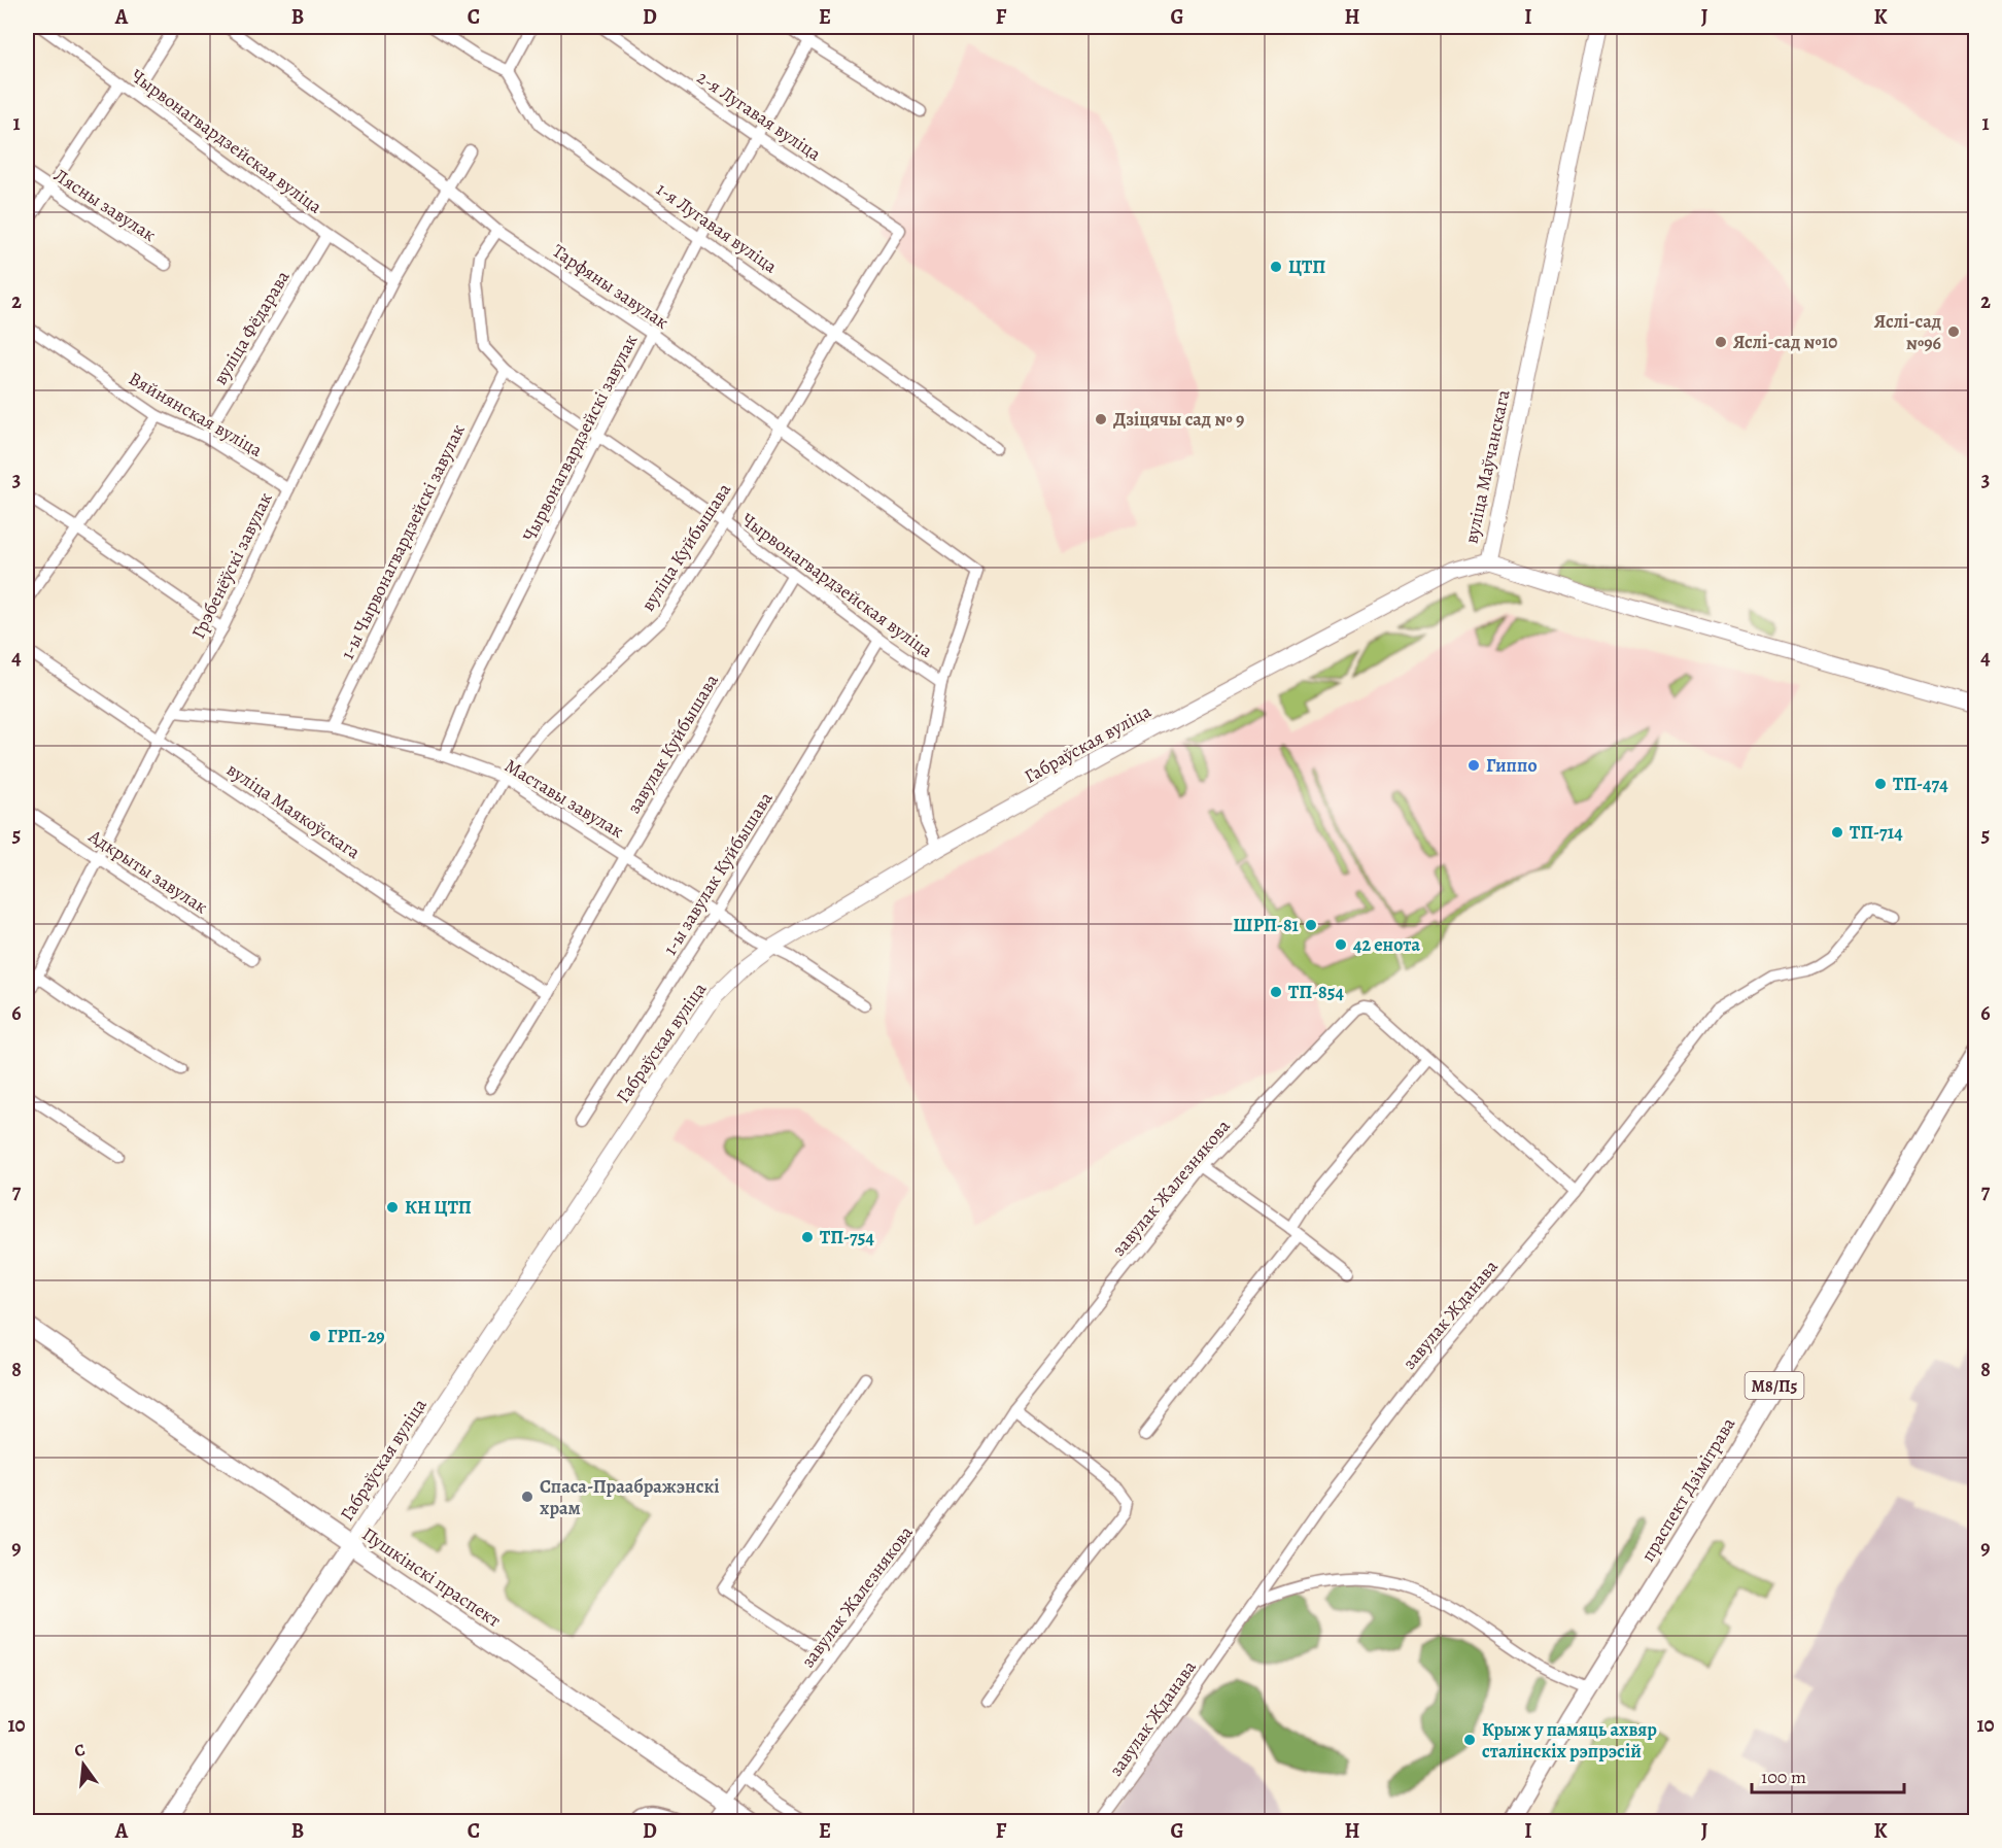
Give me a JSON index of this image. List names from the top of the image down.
{
  "streets": {
    "main road": [
      "вуліца Маўчанскага",
      "Габраўская вуліца",
      "М8/П5",
      "праспект Дзімітрава",
      "Пушкінскі праспект"
    ],
    "street": [
      "2-я Лугавая вуліца",
      "Чырвонагвардзейская вуліца",
      "Лясны завулак",
      "1-я Лугавая вуліца",
      "Тарфяны завулак",
      "вуліца Фёдарава",
      "Вяйнянская вуліца",
      "Чырвонагвардзейскі завулак",
      "1-ы Чырвонагвардзейскі завулак",
      "вуліца Куйбышава",
      "Грэбенёўскі завулак",
      "завулак Куйбышава",
      "Маставы завулак",
      "вуліца Маякоўскага",
      "Адкрыты завулак",
      "1-ы завулак Куйбышава",
      "завулак Жалезнякова",
      "завулак Жданава"
    ]
  },
  "crossings": [
    ["2-я Лугавая вуліца", "Чырвонагвардзейскі завулак"],
    ["2-я Лугавая вуліца", "вуліца Куйбышава"],
    ["Чырвонагвардзейская вуліца", "Тарфяны завулак"],
    ["Чырвонагвардзейская вуліца", "вуліца Фёдарава"],
    ["Чырвонагвардзейская вуліца", "Чырвонагвардзейскі завулак"],
    ["Чырвонагвардзейская вуліца", "1-ы Чырвонагвардзейскі завулак"],
    ["Чырвонагвардзейская вуліца", "вуліца Куйбышава"],
    ["Чырвонагвардзейская вуліца", "Грэбенёўскі завулак"],
    ["Чырвонагвардзейская вуліца", "завулак Куйбышава"],
    ["Чырвонагвардзейская вуліца", "1-ы завулак Куйбышава"],
    ["1-я Лугавая вуліца", "Чырвонагвардзейскі завулак"],
    ["1-я Лугавая вуліца", "вуліца Куйбышава"],
    ["Тарфяны завулак", "Чырвонагвардзейскі завулак"],
    ["Тарфяны завулак", "вуліца Куйбышава"],
    ["Тарфяны завулак", "Грэбенёўскі завулак"],
    ["вуліца Фёдарава", "Вяйнянская вуліца"],
    ["Вяйнянская вуліца", "Грэбенёўскі завулак"],
    ["Чырвонагвардзейскі завулак", "Маставы завулак"],
    ["вуліца Маўчанскага", "Габраўская вуліца"],
    ["1-ы Чырвонагвардзейскі завулак", "Маставы завулак"],
    ["вуліца Куйбышава", "Маставы завулак"],
    ["вуліца Куйбышава", "вуліца Маякоўскага"],
    ["Грэбенёўскі завулак", "Маставы завулак"],
    ["Грэбенёўскі завулак", "вуліца Маякоўскага"],
    ["Грэбенёўскі завулак", "Адкрыты завулак"],
    ["завулак Куйбышава", "Маставы завулак"],
    ["завулак Куйбышава", "вуліца Маякоўскага"],
    ["Габраўская вуліца", "Маставы завулак"],
    ["Габраўская вуліца", "Пушкінскі праспект"],
    ["Маставы завулак", "1-ы завулак Куйбышава"],
    ["завулак Жалезнякова", "Пушкінскі праспект"]
  ],
  "places": [
    "ЦТП",
    "Яслі-сад №96",
    "Яслі-сад №10",
    "Дзіцячы сад № 9",
    "Гиппо",
    "ТП-474",
    "ТП-714",
    "ШРП-81",
    "42 енота",
    "ТП-854",
    "КН ЦТП",
    "ТП-754",
    "ГРП-29",
    "Спаса-Праабражэнскі храм",
    "Крыж у памяць ахвяр сталінскіх рэпрэсій"
  ],
  "scale_bar": "100 m",
  "north": "top",
  "grid": {
    "columns": [
      "A",
      "B",
      "C",
      "D",
      "E",
      "F",
      "G",
      "H",
      "I",
      "J",
      "K"
    ],
    "rows": [
      "1",
      "2",
      "3",
      "4",
      "5",
      "6",
      "7",
      "8",
      "9",
      "10"
    ]
  }
}
